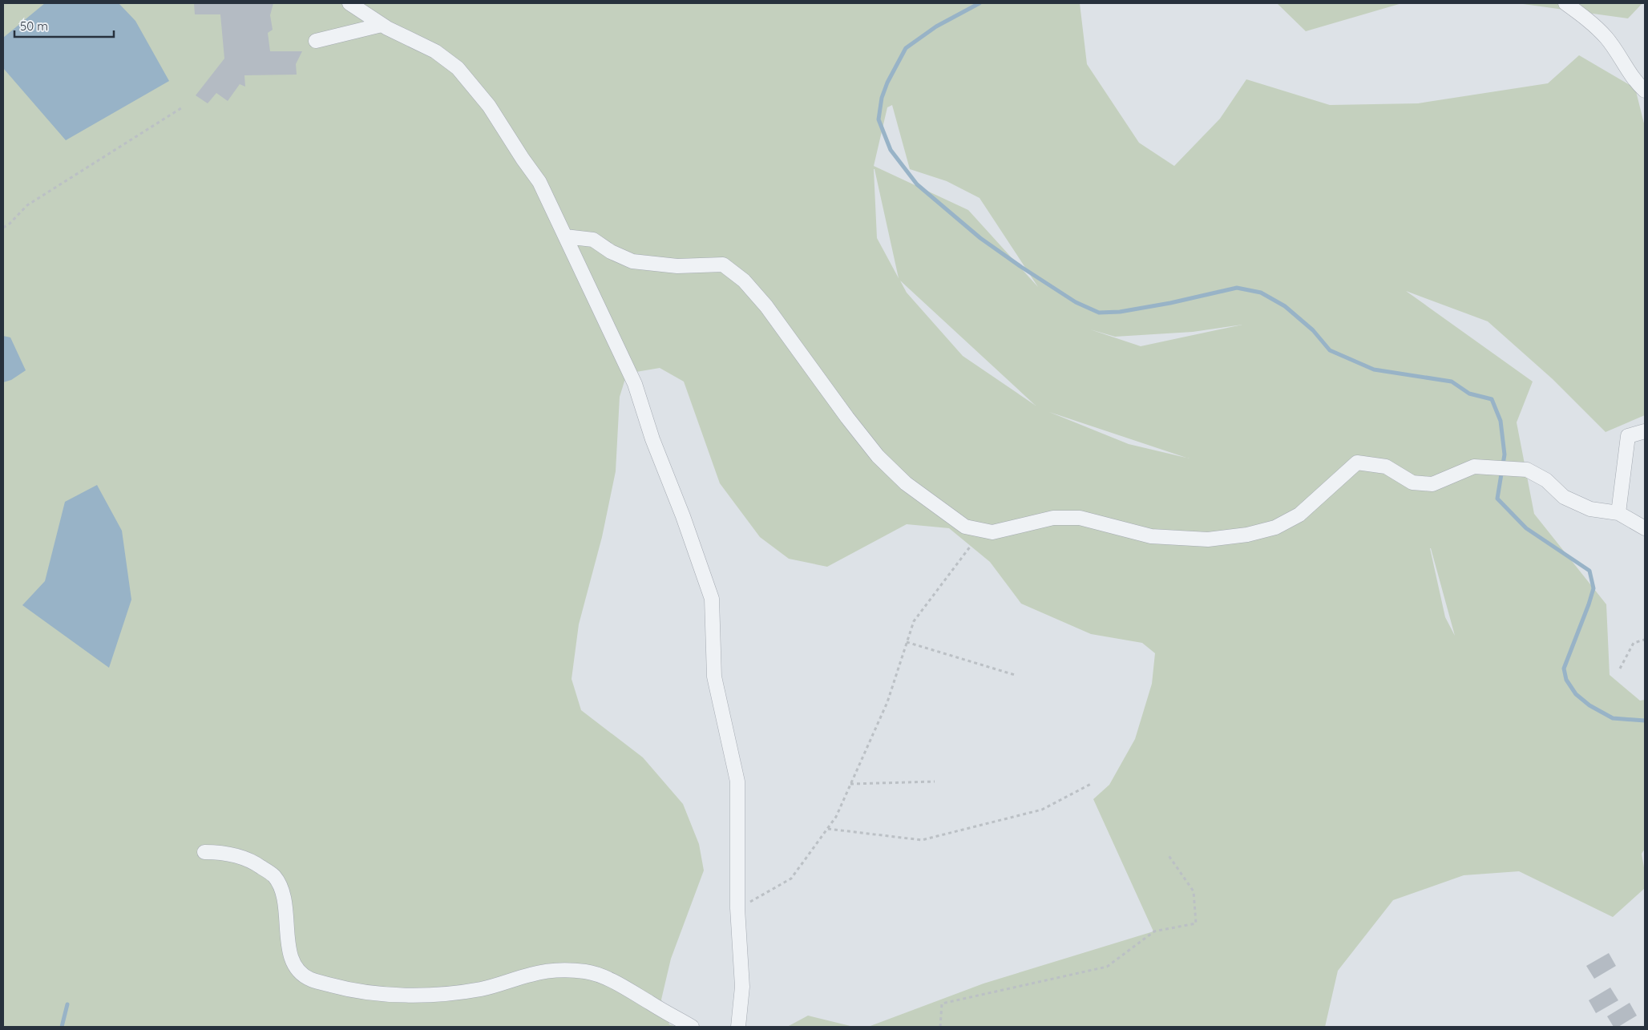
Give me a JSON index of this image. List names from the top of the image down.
{
  "scale_bar": "50 m"
}
